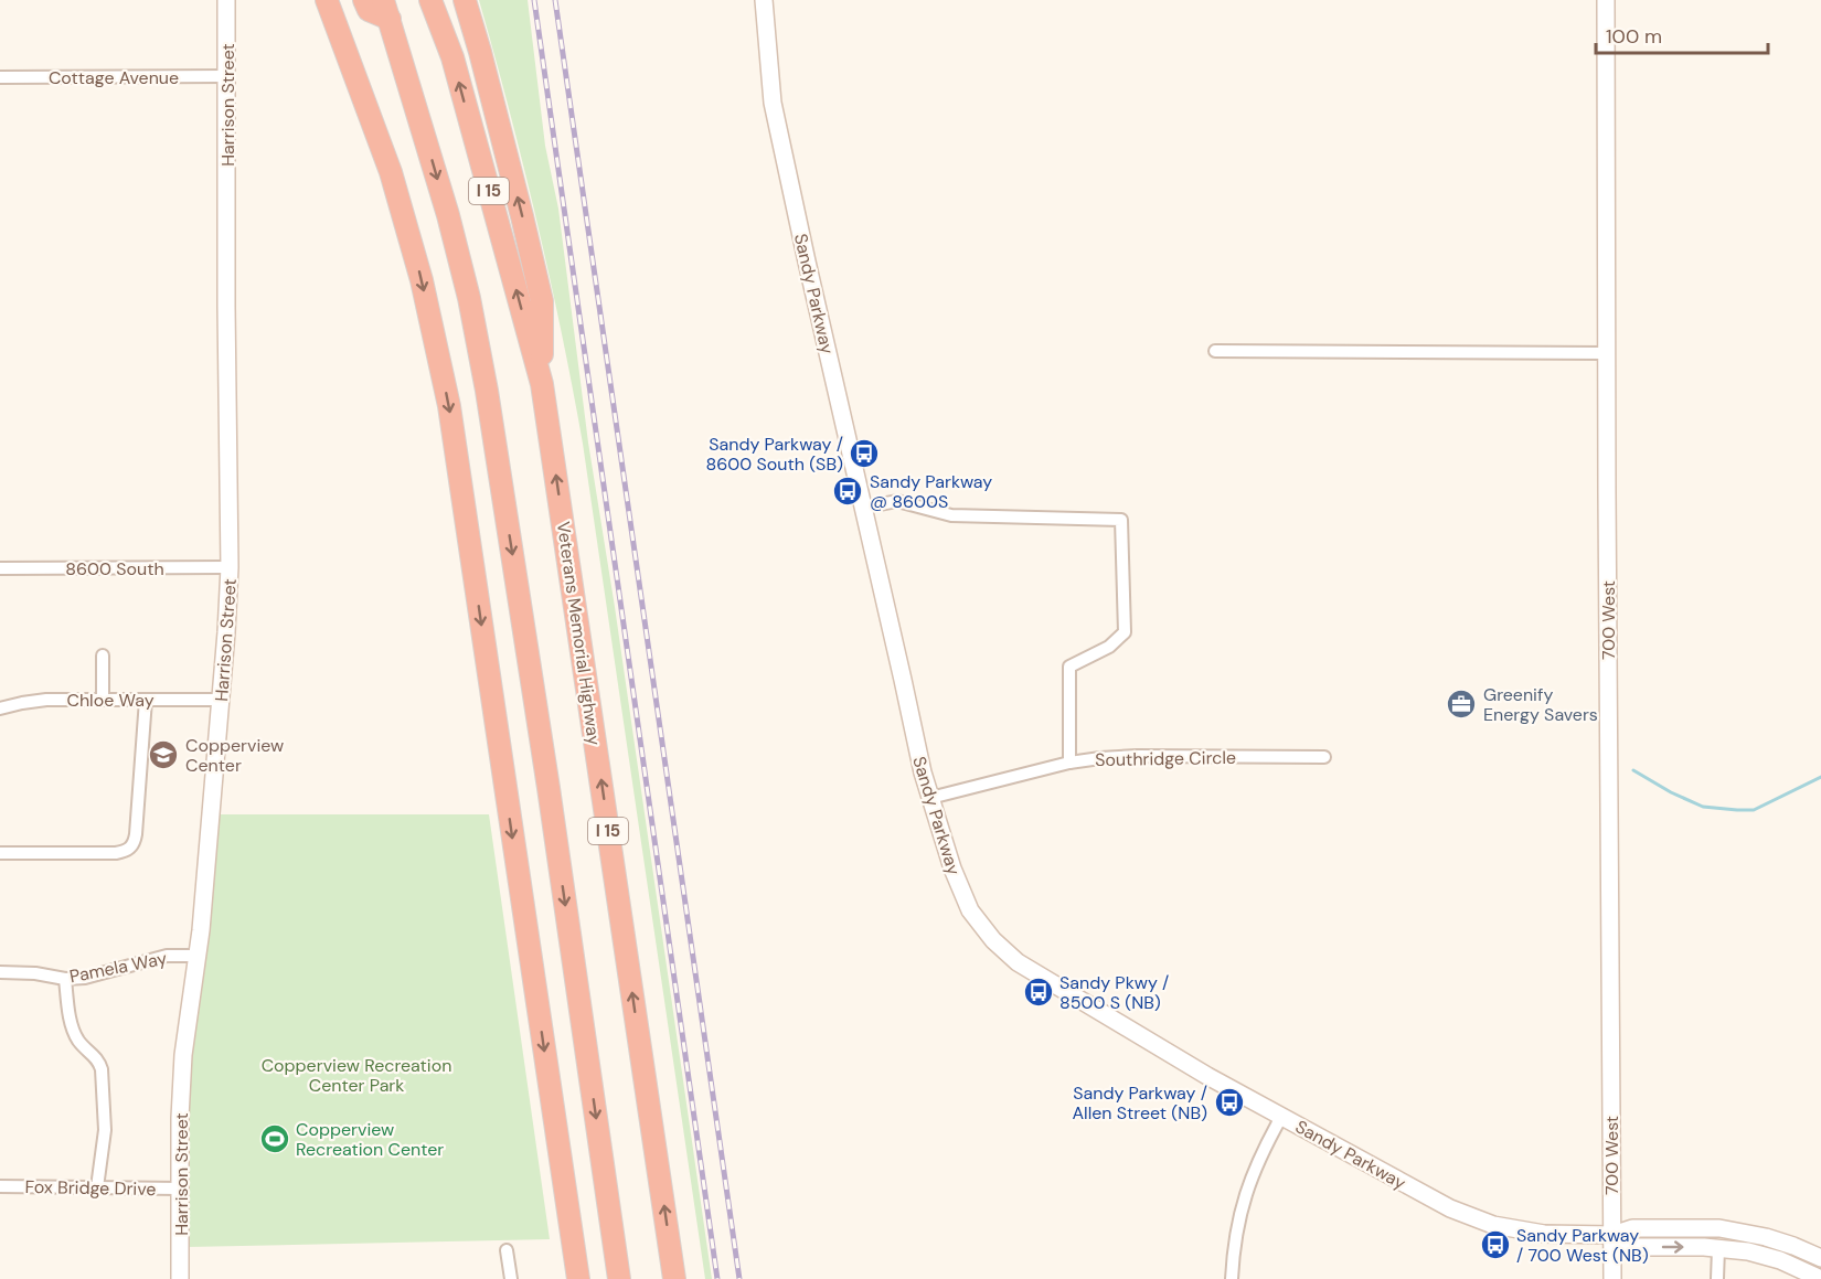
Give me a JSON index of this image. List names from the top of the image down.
{
  "streets": {
    "highway": ["I 15", "Veterans Memorial Highway"],
    "street": [
      "Cottage Avenue",
      "Harrison Street",
      "Sandy Parkway",
      "8600 South",
      "700 West",
      "Chloe Way",
      "Southridge Circle",
      "Pamela Way",
      "Fox Bridge Drive"
    ]
  },
  "crossings": [
    ["Cottage Avenue", "Harrison Street"],
    ["Harrison Street", "8600 South"],
    ["Harrison Street", "Chloe Way"],
    ["Harrison Street", "Pamela Way"],
    ["Harrison Street", "Fox Bridge Drive"],
    ["Sandy Parkway", "700 West"],
    ["Sandy Parkway", "Southridge Circle"]
  ],
  "parks": ["Copperview Recreation Center Park"],
  "places": {
    "bus stop": [
      "Sandy Parkway / 8600 South (SB)",
      "Sandy Parkway @ 8600S",
      "Sandy Pkwy / 8500 S (NB)",
      "Sandy Parkway / Allen Street (NB)",
      "Sandy Parkway / 700 West (NB)"
    ],
    "office": ["Greenify Energy Savers"],
    "school or university": ["Copperview Center"],
    "sports": ["Copperview Recreation Center"]
  },
  "scale_bar": "100 m"
}
